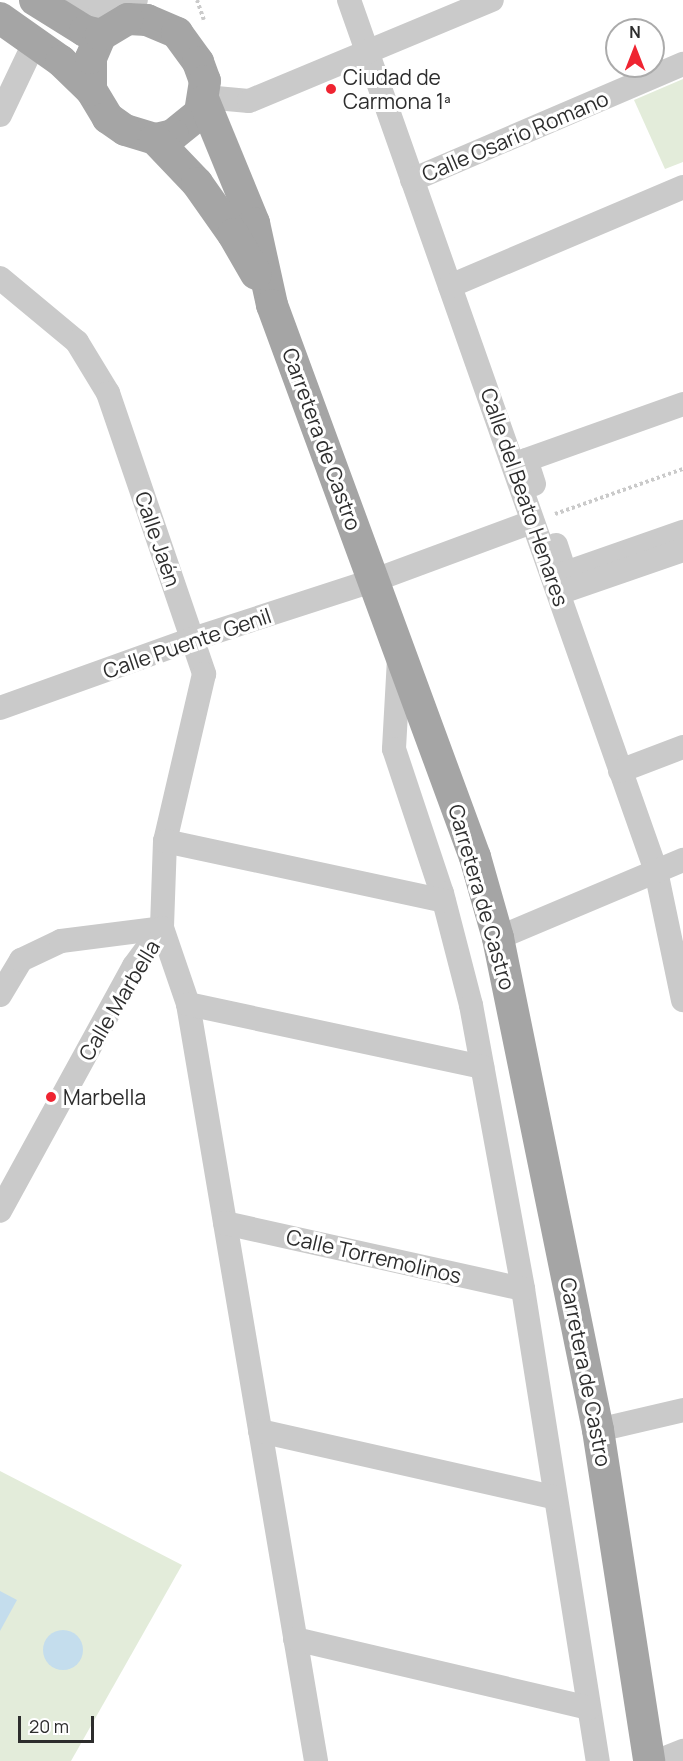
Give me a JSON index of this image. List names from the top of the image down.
{
  "streets": {
    "main road": ["Carretera de Castro"],
    "street": [
      "Calle Osario Romano",
      "Calle del Beato Henares",
      "Calle Jaén",
      "Calle Puente Genil",
      "Calle Marbella",
      "Calle Torremolinos"
    ]
  },
  "crossings": [
    ["Calle Osario Romano", "Calle del Beato Henares"],
    ["Carretera de Castro", "Calle Puente Genil"],
    ["Calle del Beato Henares", "Calle Puente Genil"],
    ["Calle Jaén", "Calle Puente Genil"],
    ["Calle Jaén", "Calle Marbella"]
  ],
  "places": ["Ciudad de Carmona 1ª", "Marbella"],
  "scale_bar": "20 m",
  "north": "top"
}
